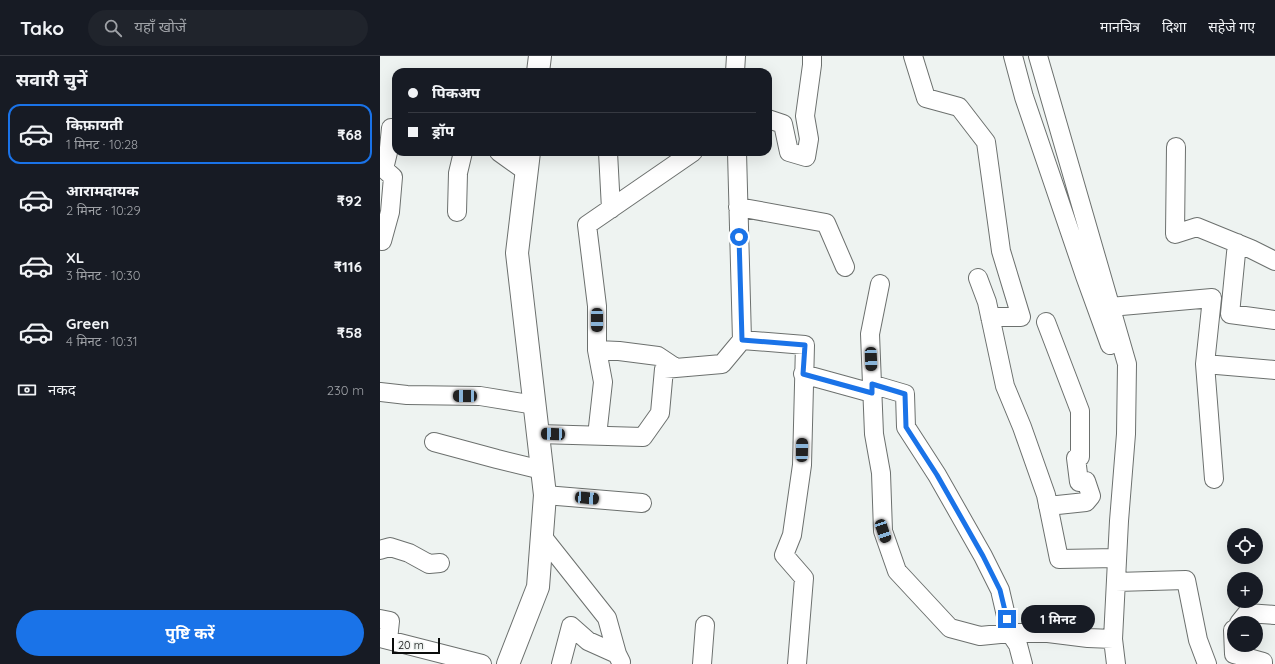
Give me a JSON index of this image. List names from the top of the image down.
{
  "scale_bar": "20 m",
  "page": {
    "header": "Tako",
    "search": "यहाँ खोजें",
    "nav": ["मानचित्र", "दिशा", "सहेजे गए"],
    "heading": "सवारी चुनें",
    "banner": ["पिकअप", "ड्रॉप"],
    "list": [
      {
        "name": "किफ़ायती",
        "note": "1 मिनट · 10:28",
        "value": "₹68"
      },
      {
        "name": "आरामदायक",
        "note": "2 मिनट · 10:29",
        "value": "₹92"
      },
      {
        "name": "XL",
        "note": "3 मिनट · 10:30",
        "value": "₹116"
      },
      {
        "name": "Green",
        "note": "4 मिनट · 10:31",
        "value": "₹58"
      }
    ],
    "pay": ["नकद", "230 m"],
    "map_buttons": ["+", "−"],
    "buttons": "पुष्टि करें",
    "bubble": "1 मिनट",
    "scale": "20 m"
  }
}
